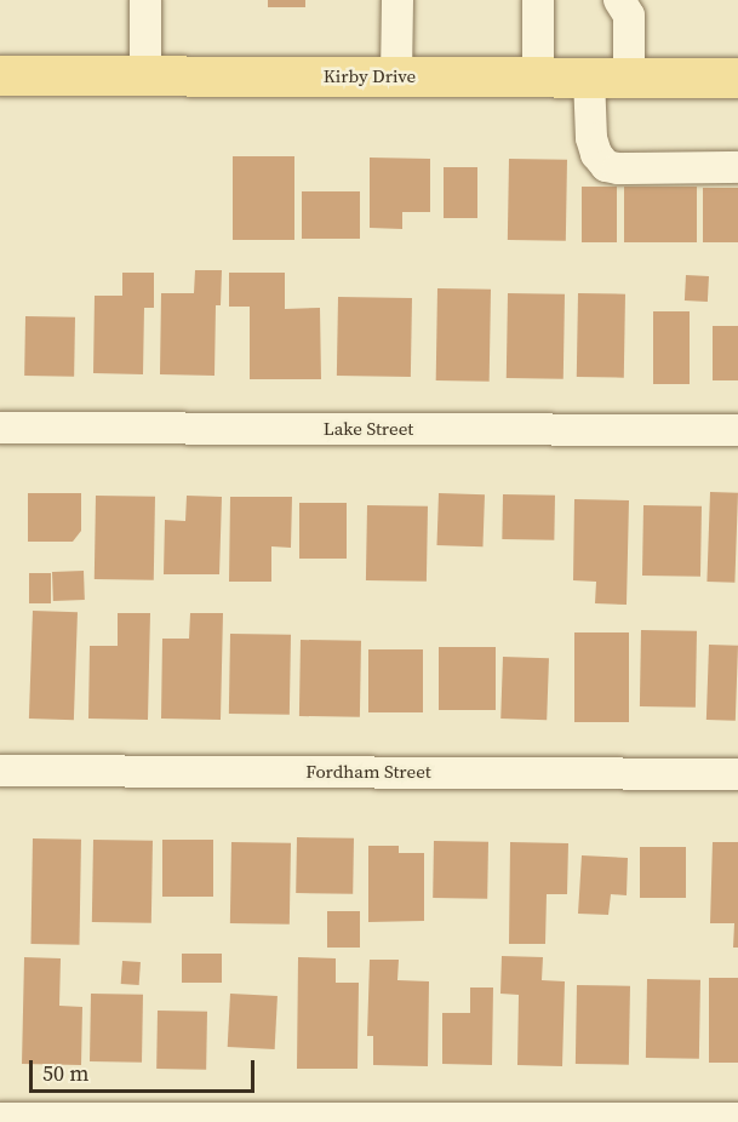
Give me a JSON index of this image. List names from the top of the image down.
{
  "streets": {
    "main road": ["Kirby Drive"],
    "street": ["Lake Street", "Fordham Street"]
  },
  "scale_bar": "50 m"
}
